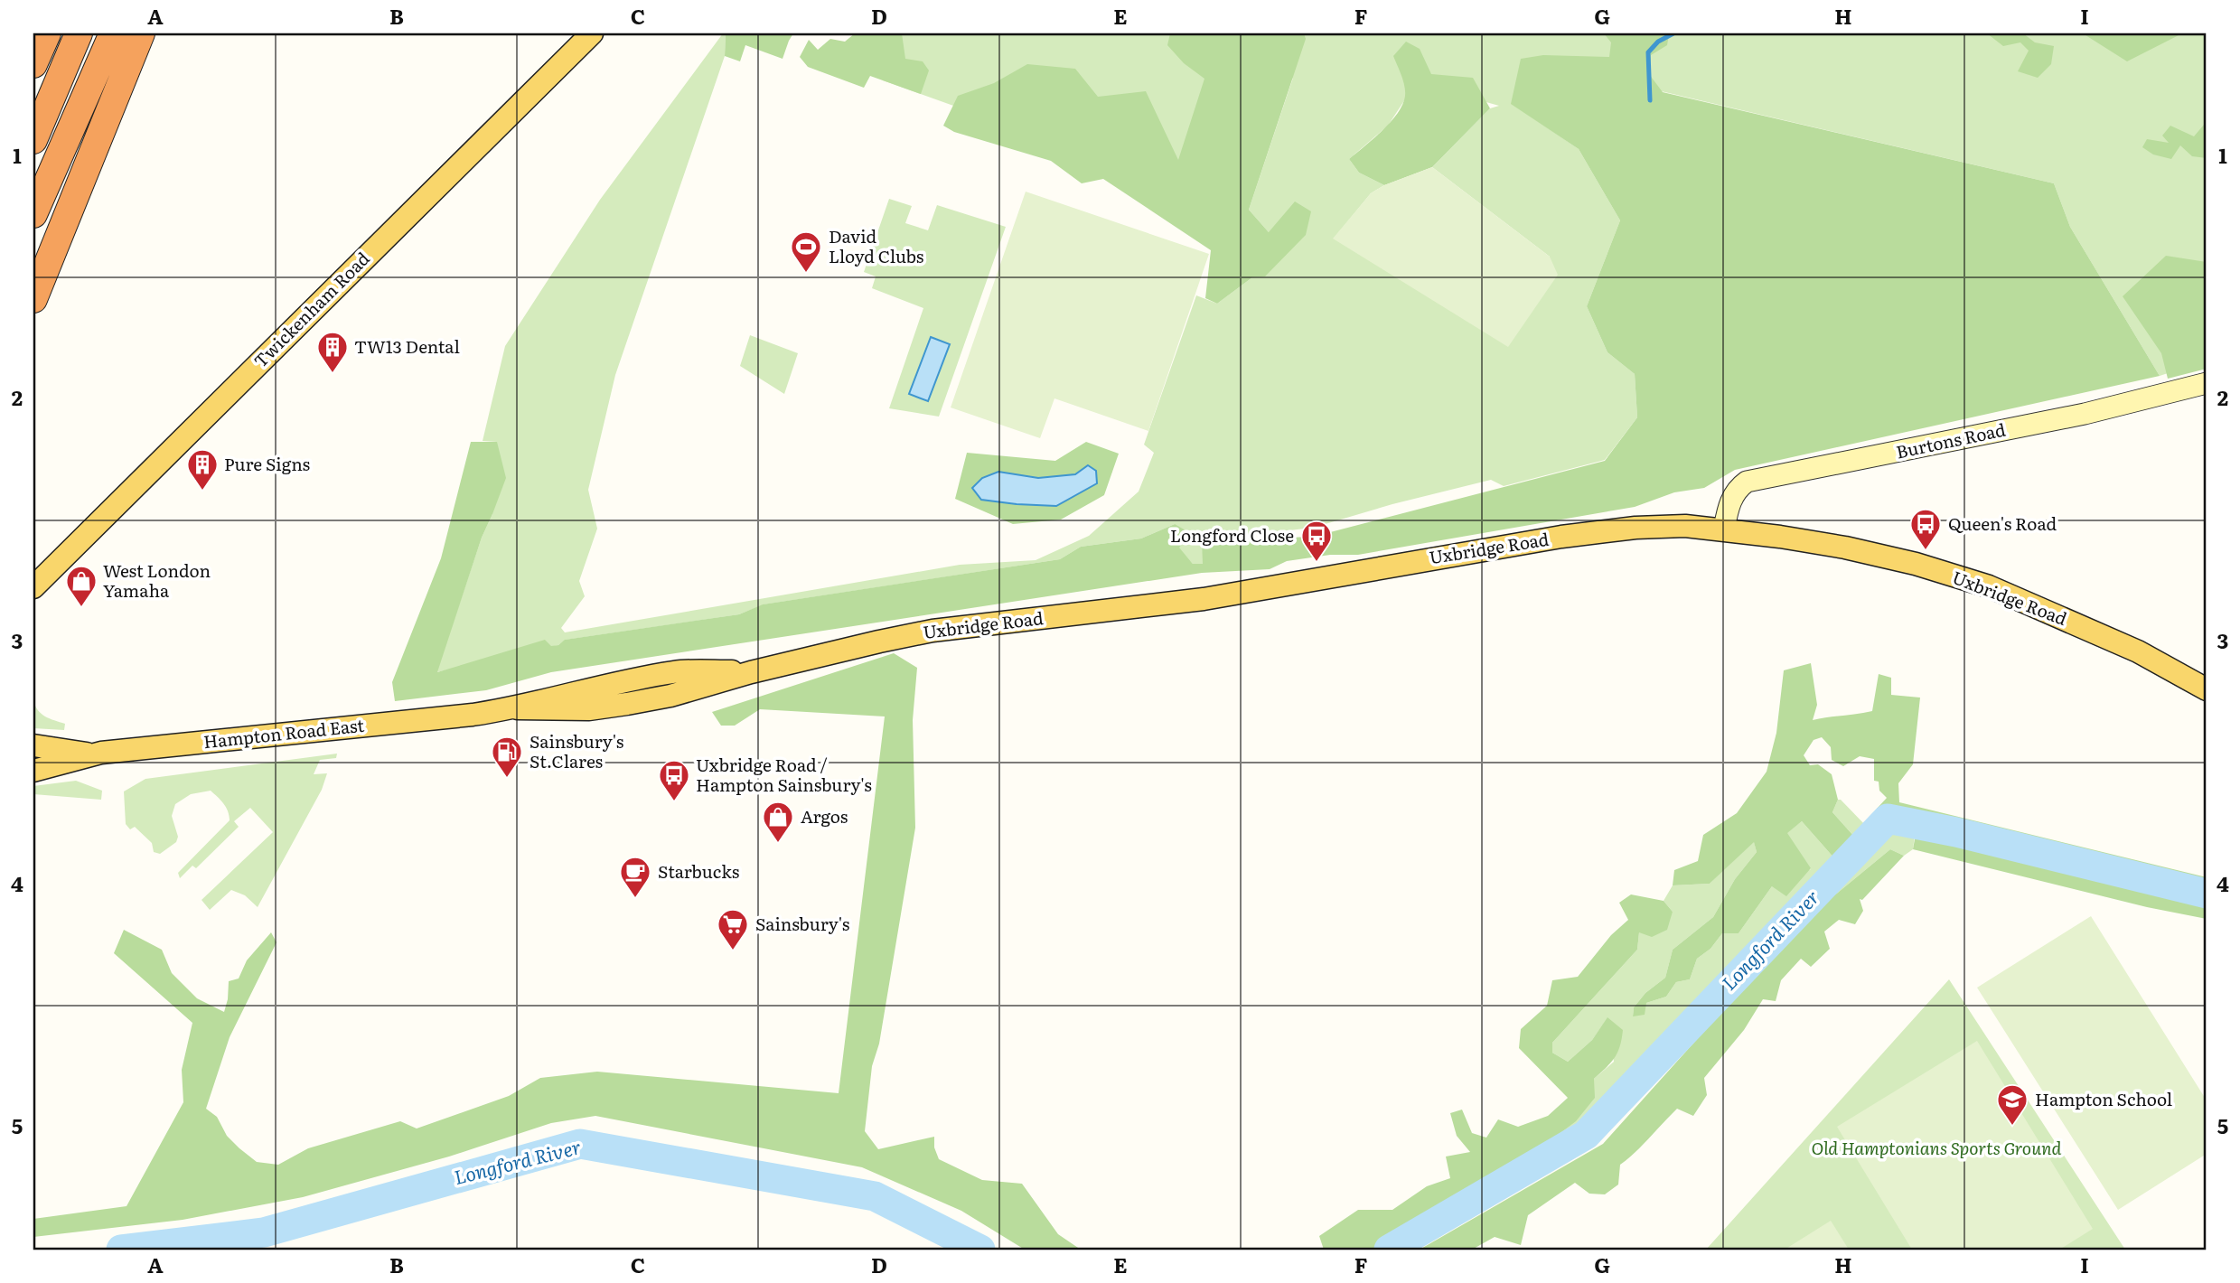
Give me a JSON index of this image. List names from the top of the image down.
{
  "streets": {
    "main road": ["Twickenham Road", "Uxbridge Road", "Hampton Road East"],
    "street": ["Burtons Road"]
  },
  "crossings": [
    ["Burtons Road", "Uxbridge Road"],
    ["Uxbridge Road", "Hampton Road East"]
  ],
  "water": ["Longford River"],
  "parks": ["Old Hamptonians Sports Ground"],
  "places": {
    "sports": ["David Lloyd Clubs"],
    "building": ["TW13 Dental", "Pure Signs"],
    "bus stop": ["Queen's Road", "Longford Close", "Uxbridge Road / Hampton Sainsbury's"],
    "shop": ["West London Yamaha", "Argos"],
    "fuel station": ["Sainsbury's St.Clares"],
    "cafe": ["Starbucks"],
    "supermarket": ["Sainsbury's"],
    "school or university": ["Hampton School"]
  },
  "grid": {
    "columns": [
      "A",
      "B",
      "C",
      "D",
      "E",
      "F",
      "G",
      "H",
      "I"
    ],
    "rows": [
      "1",
      "2",
      "3",
      "4",
      "5"
    ]
  }
}
